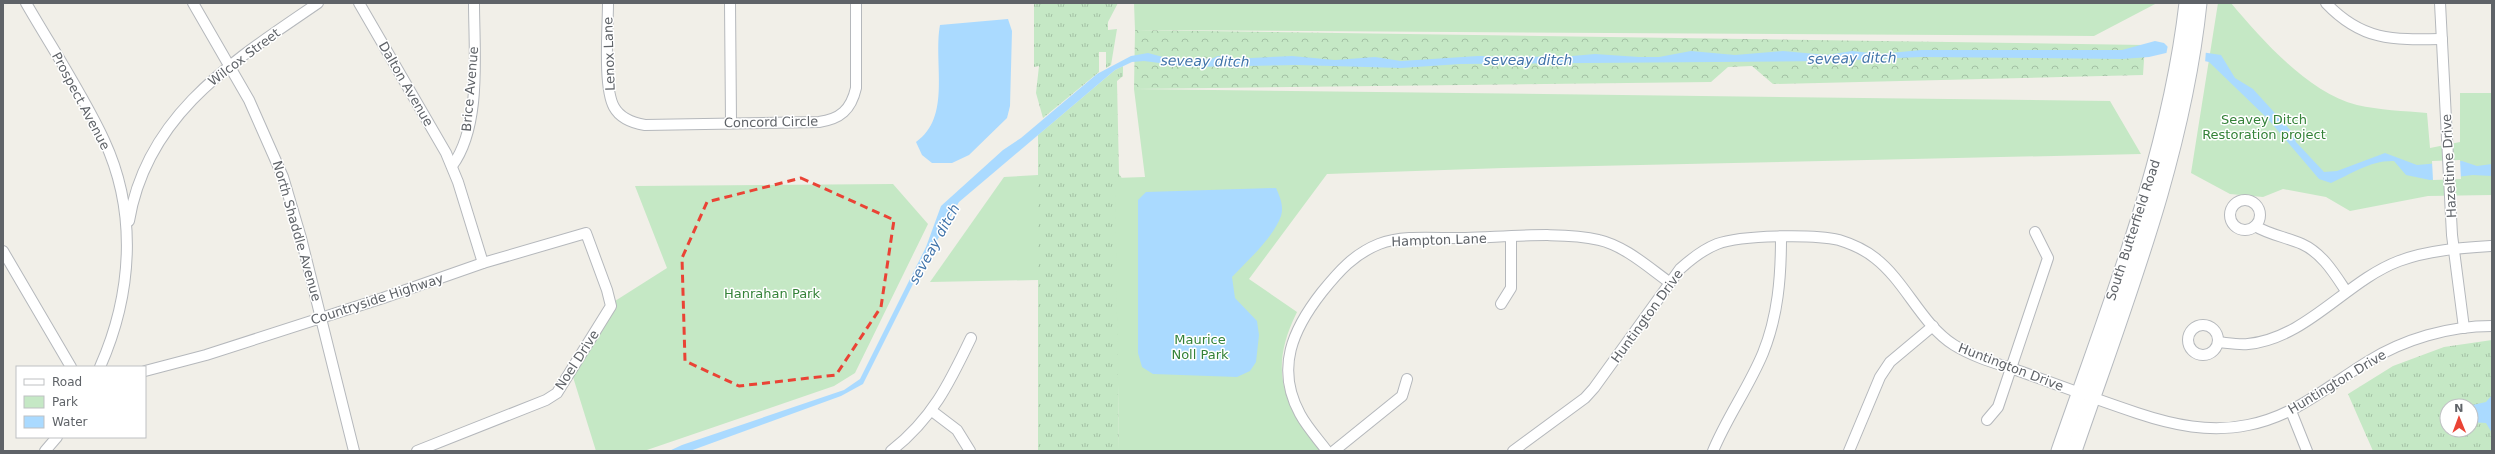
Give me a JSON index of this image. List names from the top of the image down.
{
  "streets": {
    "main road": ["South Butterfield Road"],
    "street": [
      "Lenox Lane",
      "Wilcox Street",
      "Dalton Avenue",
      "Brice Avenue",
      "Prospect Avenue",
      "Concord Circle",
      "Hazeltime Drive",
      "North Shaddle Avenue",
      "Hampton Lane",
      "Countryside Highway",
      "Huntington Drive",
      "Noel Drive"
    ]
  },
  "crossings": [
    ["Lenox Lane", "Concord Circle"],
    ["Wilcox Street", "Prospect Avenue"],
    ["Wilcox Street", "North Shaddle Avenue"],
    ["Dalton Avenue", "Brice Avenue"],
    ["Hazeltime Drive", "Huntington Drive"],
    ["South Butterfield Road", "Huntington Drive"],
    ["North Shaddle Avenue", "Countryside Highway"],
    ["Hampton Lane", "Huntington Drive"],
    ["Countryside Highway", "Noel Drive"]
  ],
  "water": ["seveay ditch"],
  "parks": ["Seavey Ditch Restoration project", "Hanrahan Park", "Maurice Noll Park"],
  "legend": ["Road", "Park", "Water"],
  "north": "top"
}
